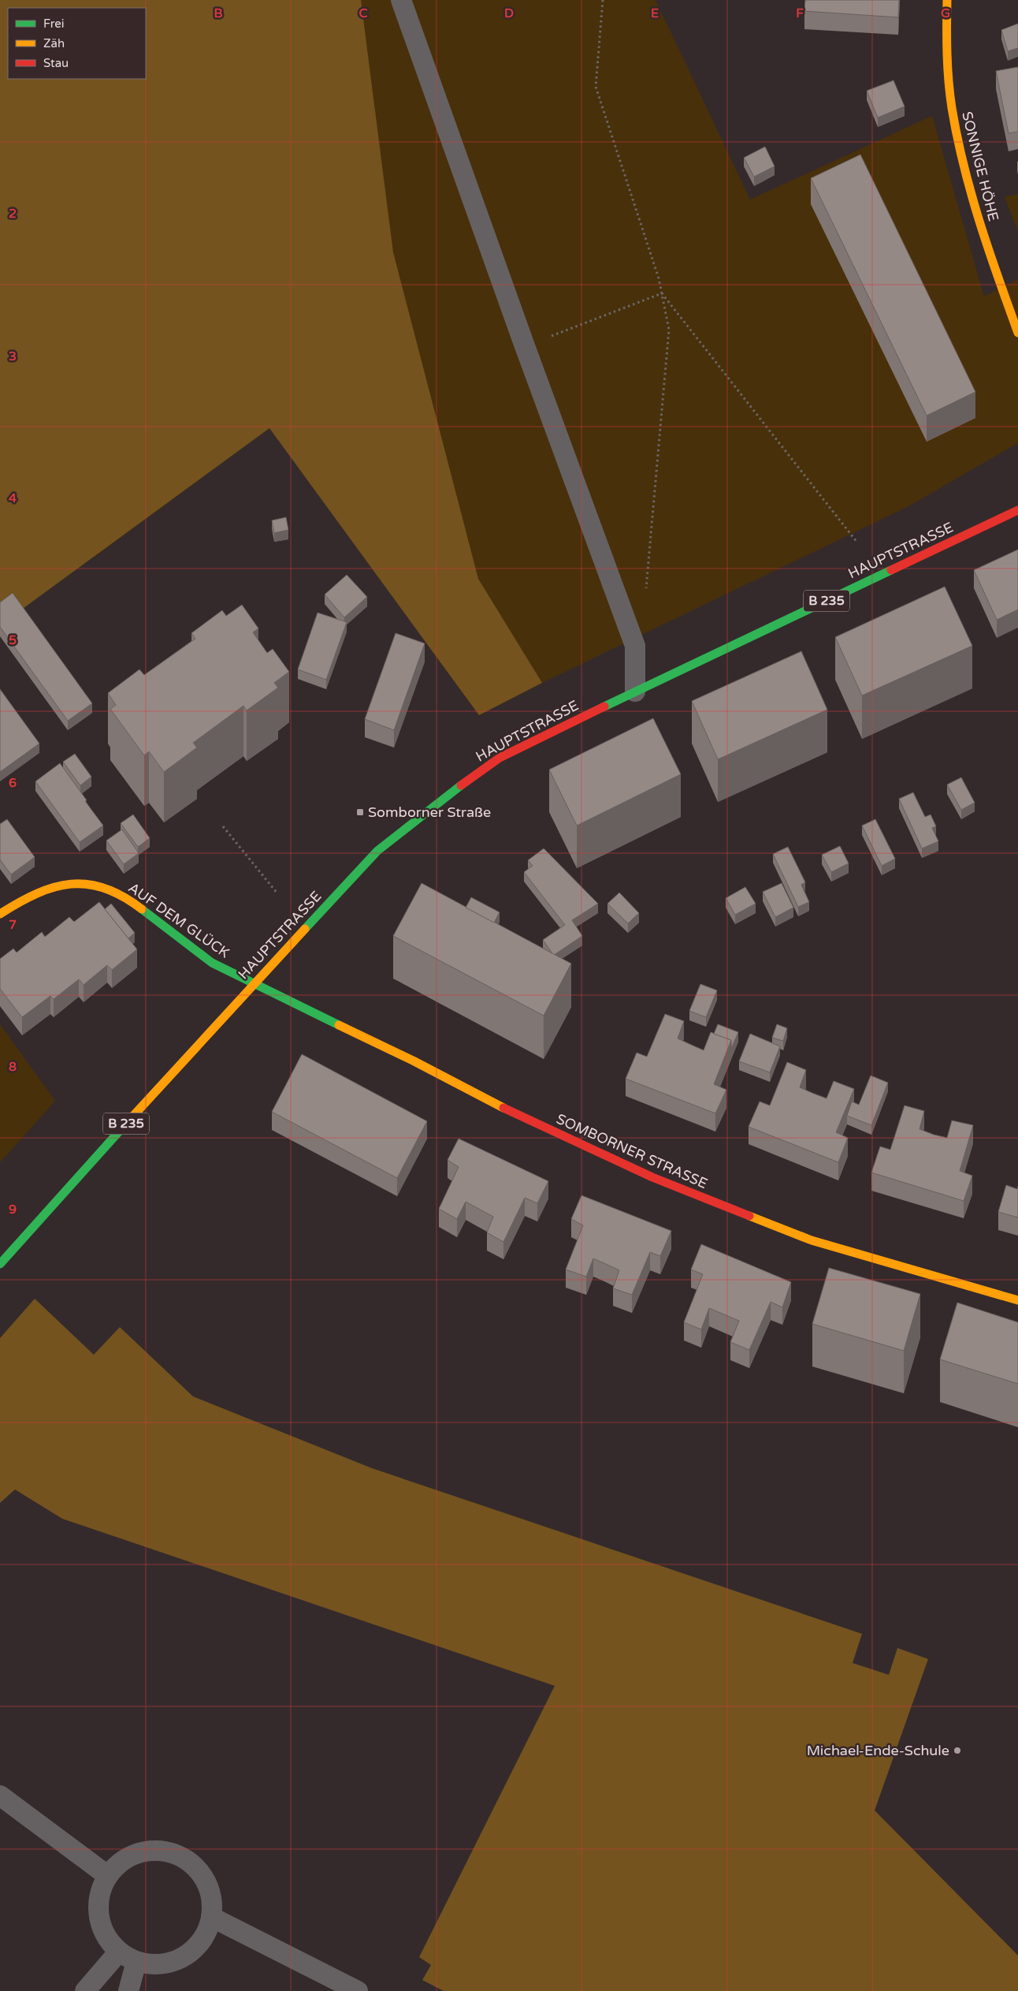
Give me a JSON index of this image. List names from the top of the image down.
{
  "streets": {
    "street": [
      "SONNIGE HÖHE",
      "HAUPTSTRASSE",
      "B 235",
      "AUF DEM GLÜCK",
      "SOMBORNER STRASSE"
    ]
  },
  "crossings": [
    ["HAUPTSTRASSE", "AUF DEM GLÜCK"],
    ["HAUPTSTRASSE", "SOMBORNER STRASSE"],
    ["AUF DEM GLÜCK", "SOMBORNER STRASSE"]
  ],
  "places": {
    "transit": ["Somborner Straße"],
    "other": ["Michael-Ende-Schule"]
  },
  "legend": ["Frei", "Zäh", "Stau"],
  "grid": {
    "columns": [
      "B",
      "C",
      "D",
      "E",
      "F",
      "G"
    ],
    "rows": [
      "2",
      "3",
      "4",
      "5",
      "6",
      "7",
      "8",
      "9"
    ]
  }
}
